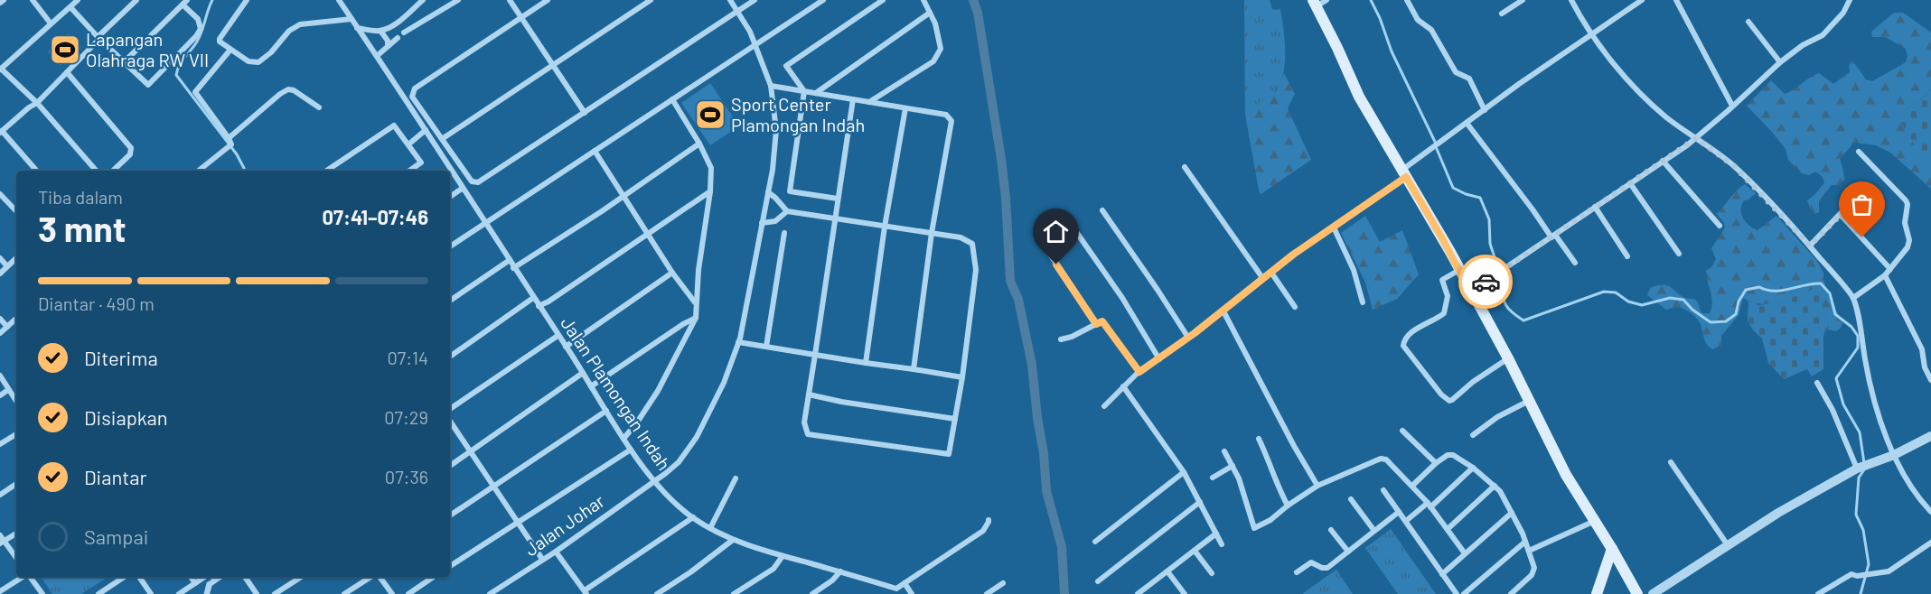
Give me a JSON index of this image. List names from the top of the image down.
{
  "streets": {
    "street": ["Jalan Plamongan Indah", "Jalan Johar"]
  },
  "crossings": [
    ["Jalan Plamongan Indah", "Jalan Johar"]
  ],
  "places": {
    "sports": ["Lapangan Olahraga RW VII", "Sport Center Plamongan Indah"]
  },
  "page": {
    "heading": ["3 mnt", "Tiba dalam", "07:41–07:46"],
    "bar": "Diantar · 490 m",
    "list": [
      ["Diterima", "07:14"],
      ["Disiapkan", "07:29"],
      ["Diantar", "07:36"],
      "Sampai"
    ]
  }
}
